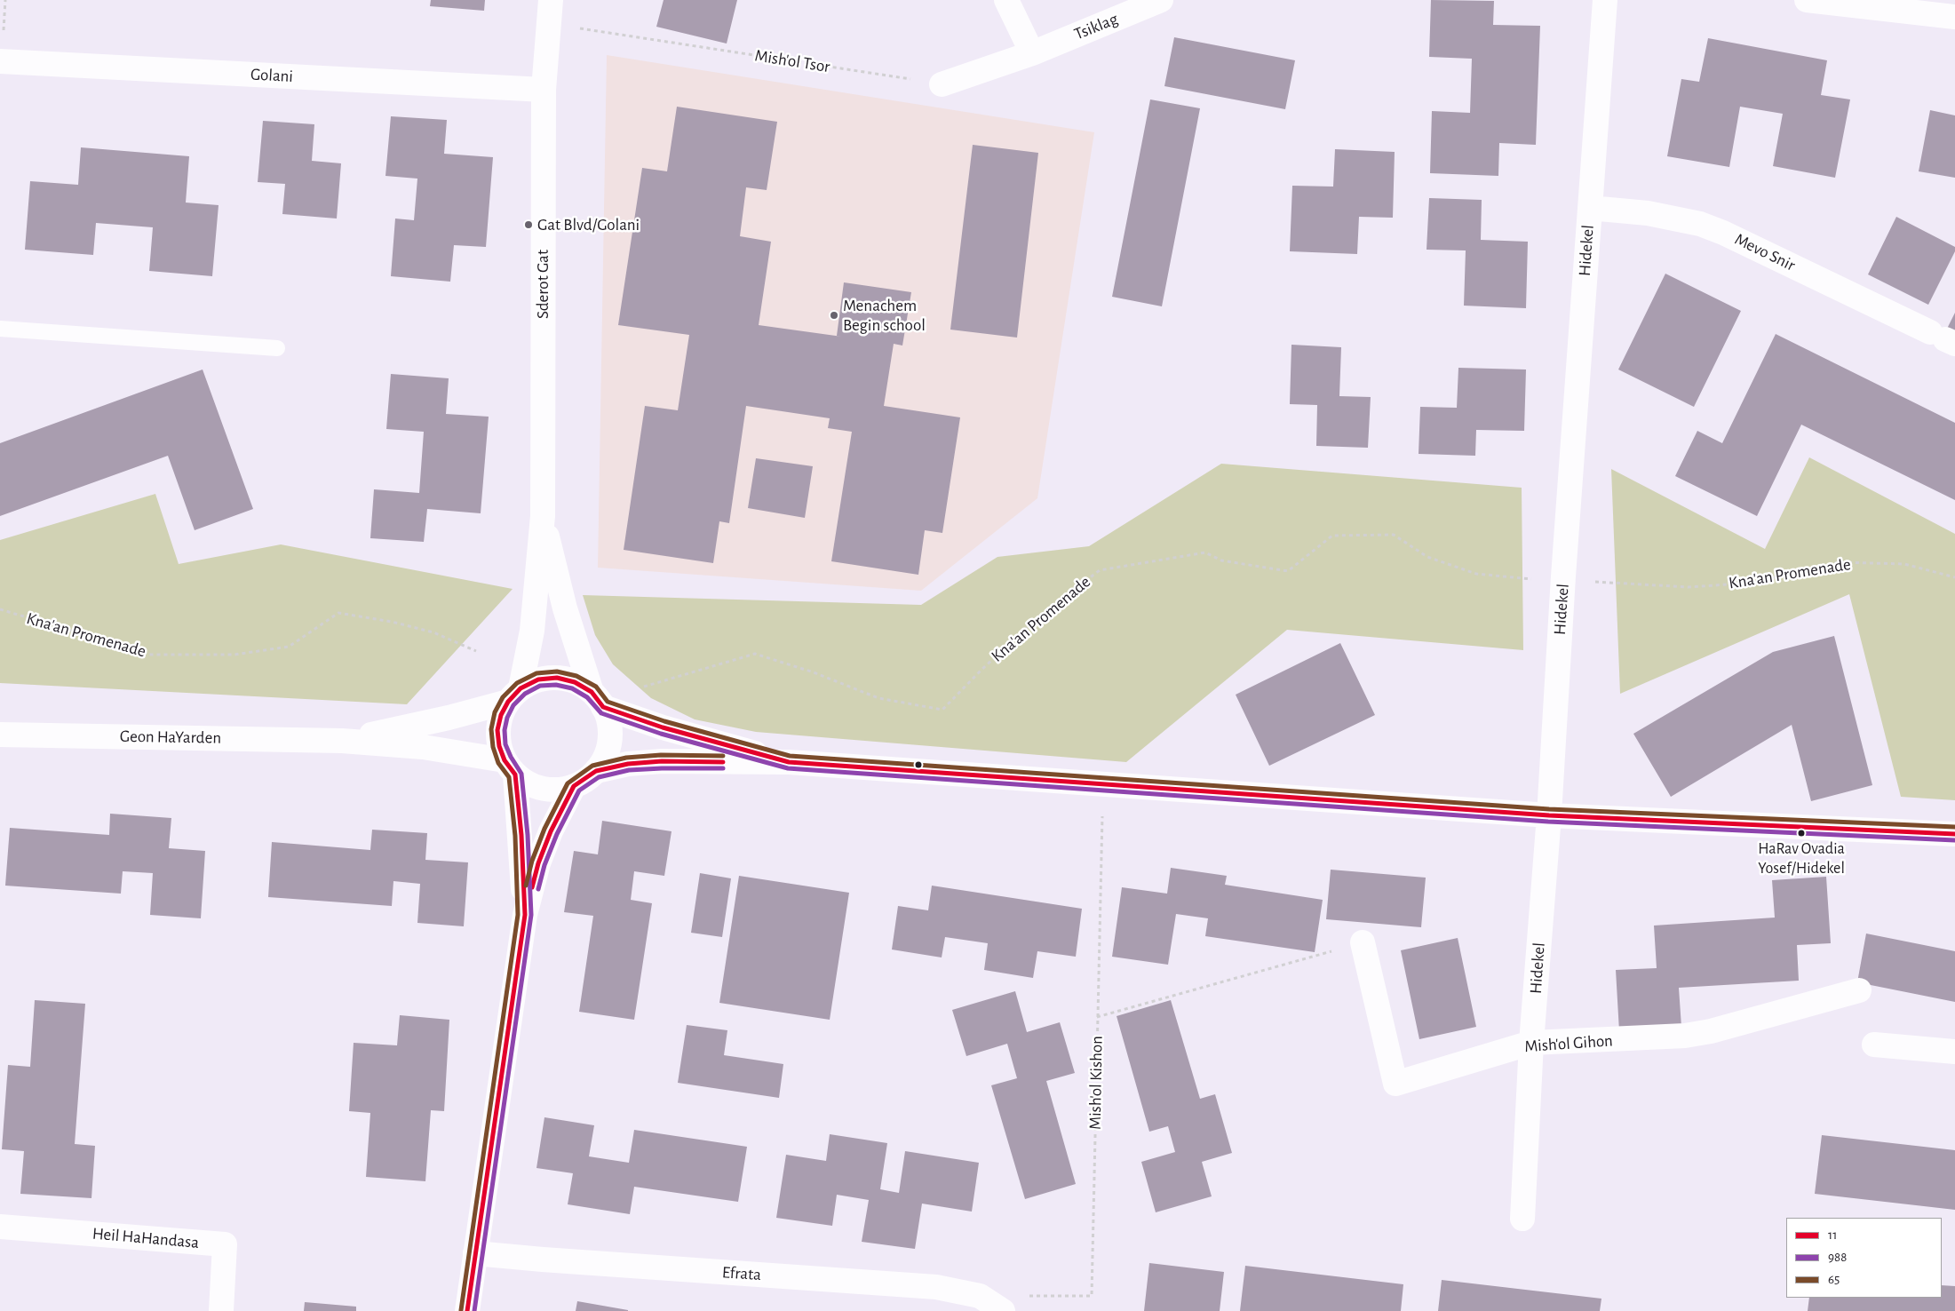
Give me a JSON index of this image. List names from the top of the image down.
{
  "streets": {
    "street": [
      "Tsiklag",
      "Golani",
      "Hidekel",
      "Mevo Snir",
      "Sderot Gat",
      "Geon HaYarden",
      "Mish'ol Gihon",
      "Heil HaHandasa",
      "Efrata"
    ],
    "path": ["Mish'ol Tsor", "Kna'an Promenade", "Mish'ol Kishon"]
  },
  "crossings": [
    ["Mish'ol Tsor", "Sderot Gat"],
    ["Golani", "Sderot Gat"],
    ["Hidekel", "Mevo Snir"],
    ["Hidekel", "Mish'ol Gihon"],
    ["Sderot Gat", "Geon HaYarden"],
    ["Mish'ol Kishon", "Efrata"]
  ],
  "places": ["Gat Blvd/Golani", "Menachem Begin school", "HaRav Ovadia Yosef/Hidekel"],
  "lines": ["transit line 65", "transit line 11", "transit line 988"],
  "legend": ["11", "988", "65"]
}
